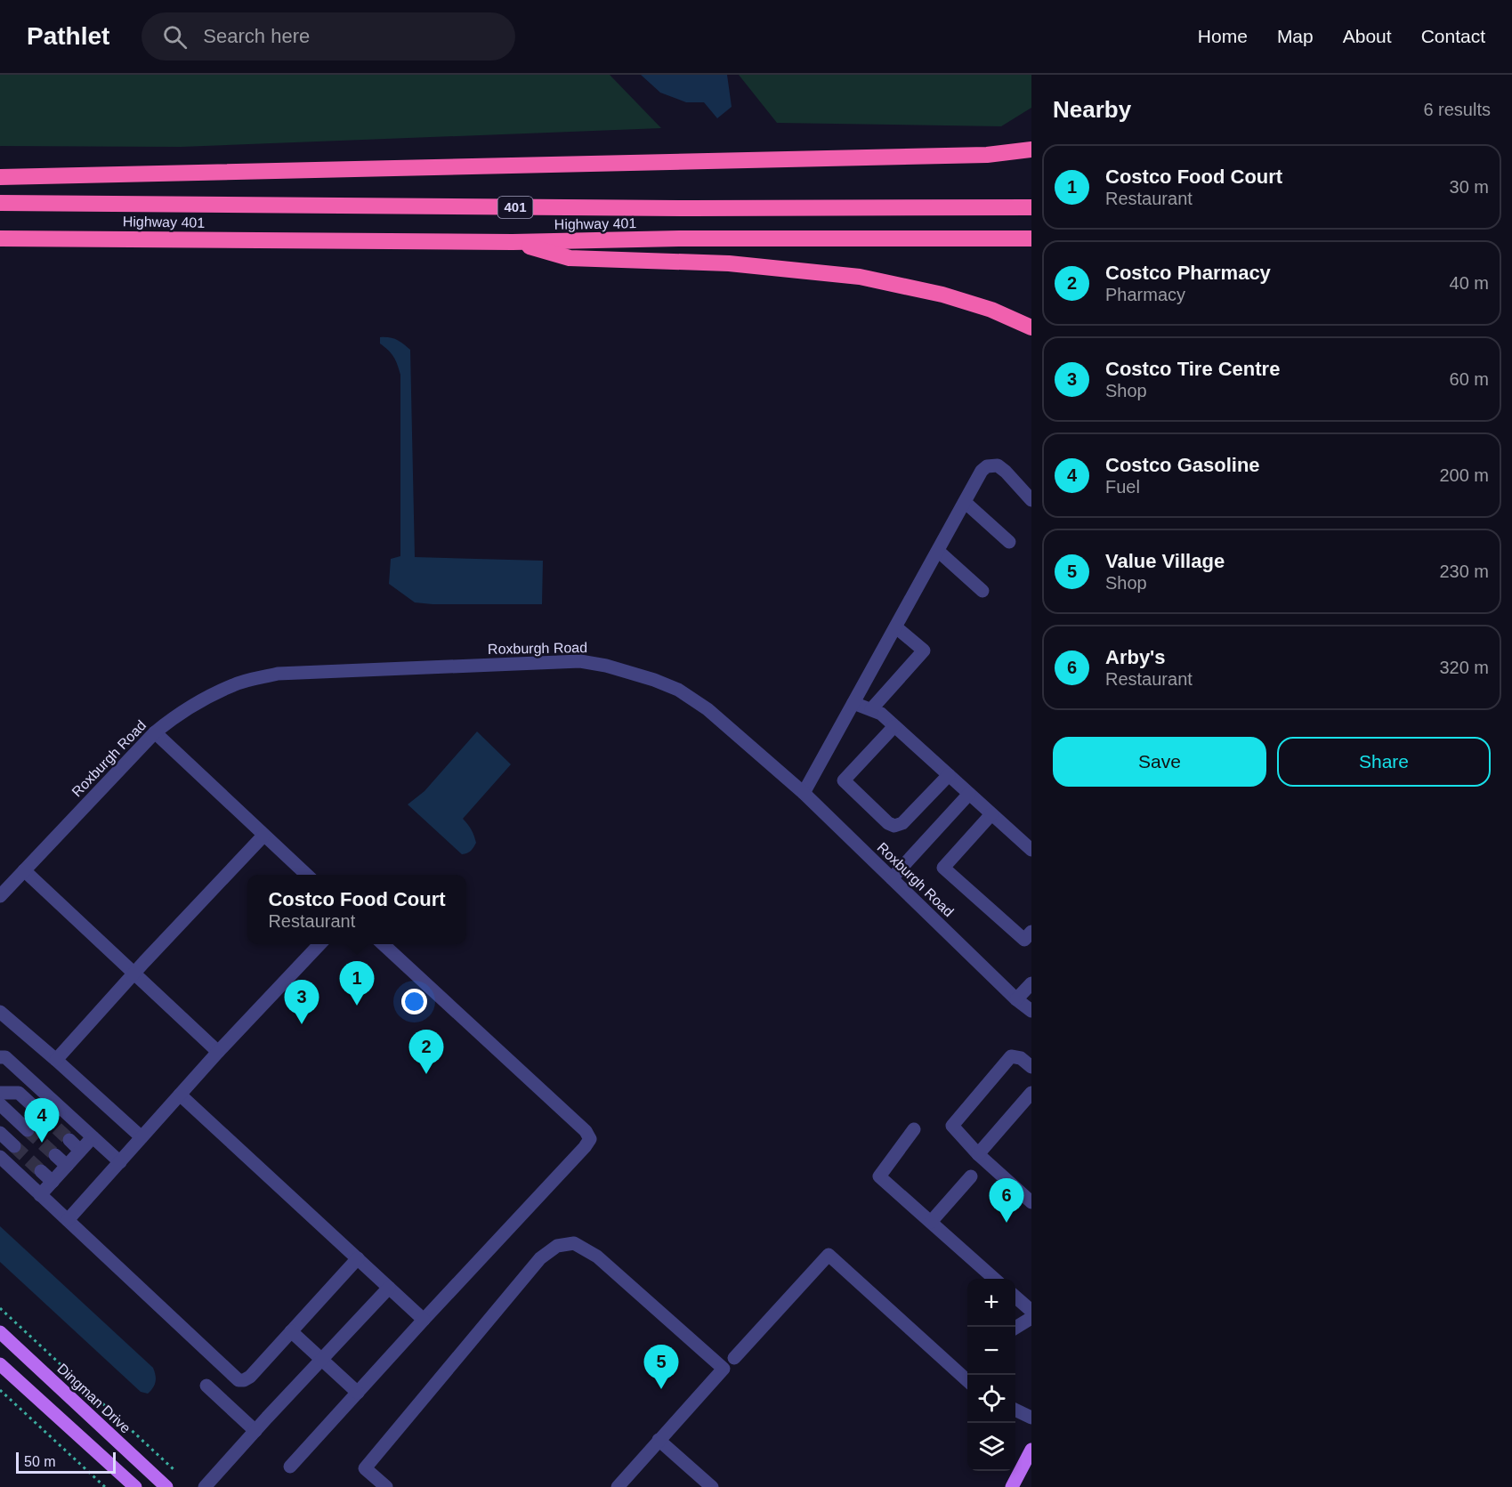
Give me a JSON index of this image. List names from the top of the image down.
{
  "streets": {
    "highway": ["401", "Highway 401"],
    "main road": ["Dingman Drive"],
    "street": ["Roxburgh Road"]
  },
  "scale_bar": "50 m",
  "page": {
    "header": "Pathlet",
    "search": "Search here",
    "nav": [
      "Home",
      "Map",
      "About",
      "Contact"
    ],
    "heading": ["Nearby", "6 results"],
    "list": [
      {
        "mark": "1",
        "name": "Costco Food Court",
        "note": "Restaurant",
        "value": "30 m"
      },
      {
        "mark": "2",
        "name": "Costco Pharmacy",
        "note": "Pharmacy",
        "value": "40 m"
      },
      {
        "mark": "3",
        "name": "Costco Tire Centre",
        "note": "Shop",
        "value": "60 m"
      },
      {
        "mark": "4",
        "name": "Costco Gasoline",
        "note": "Fuel",
        "value": "200 m"
      },
      {
        "mark": "5",
        "name": "Value Village",
        "note": "Shop",
        "value": "230 m"
      },
      {
        "mark": "6",
        "name": "Arby's",
        "note": "Restaurant",
        "value": "320 m"
      }
    ],
    "buttons": ["Save", "Share"],
    "popup": ["Costco Food Court", "Restaurant"],
    "pins": [
      "1",
      "3",
      "2",
      "4",
      "6",
      "5"
    ],
    "map_buttons": ["+", "−"],
    "scale": "50 m"
  }
}
